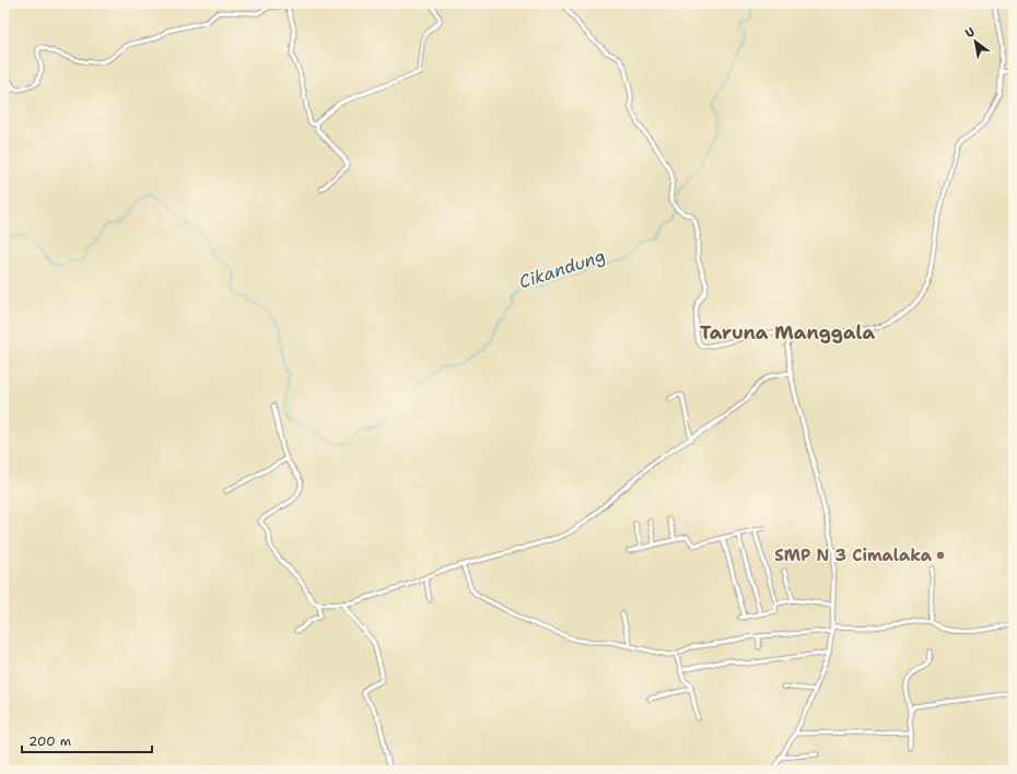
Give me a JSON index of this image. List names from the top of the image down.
{
  "districts": ["Taruna Manggala"],
  "water": ["Cikandung"],
  "places": ["SMP N 3 Cimalaka"],
  "scale_bar": "200 m",
  "north": "top left"
}
